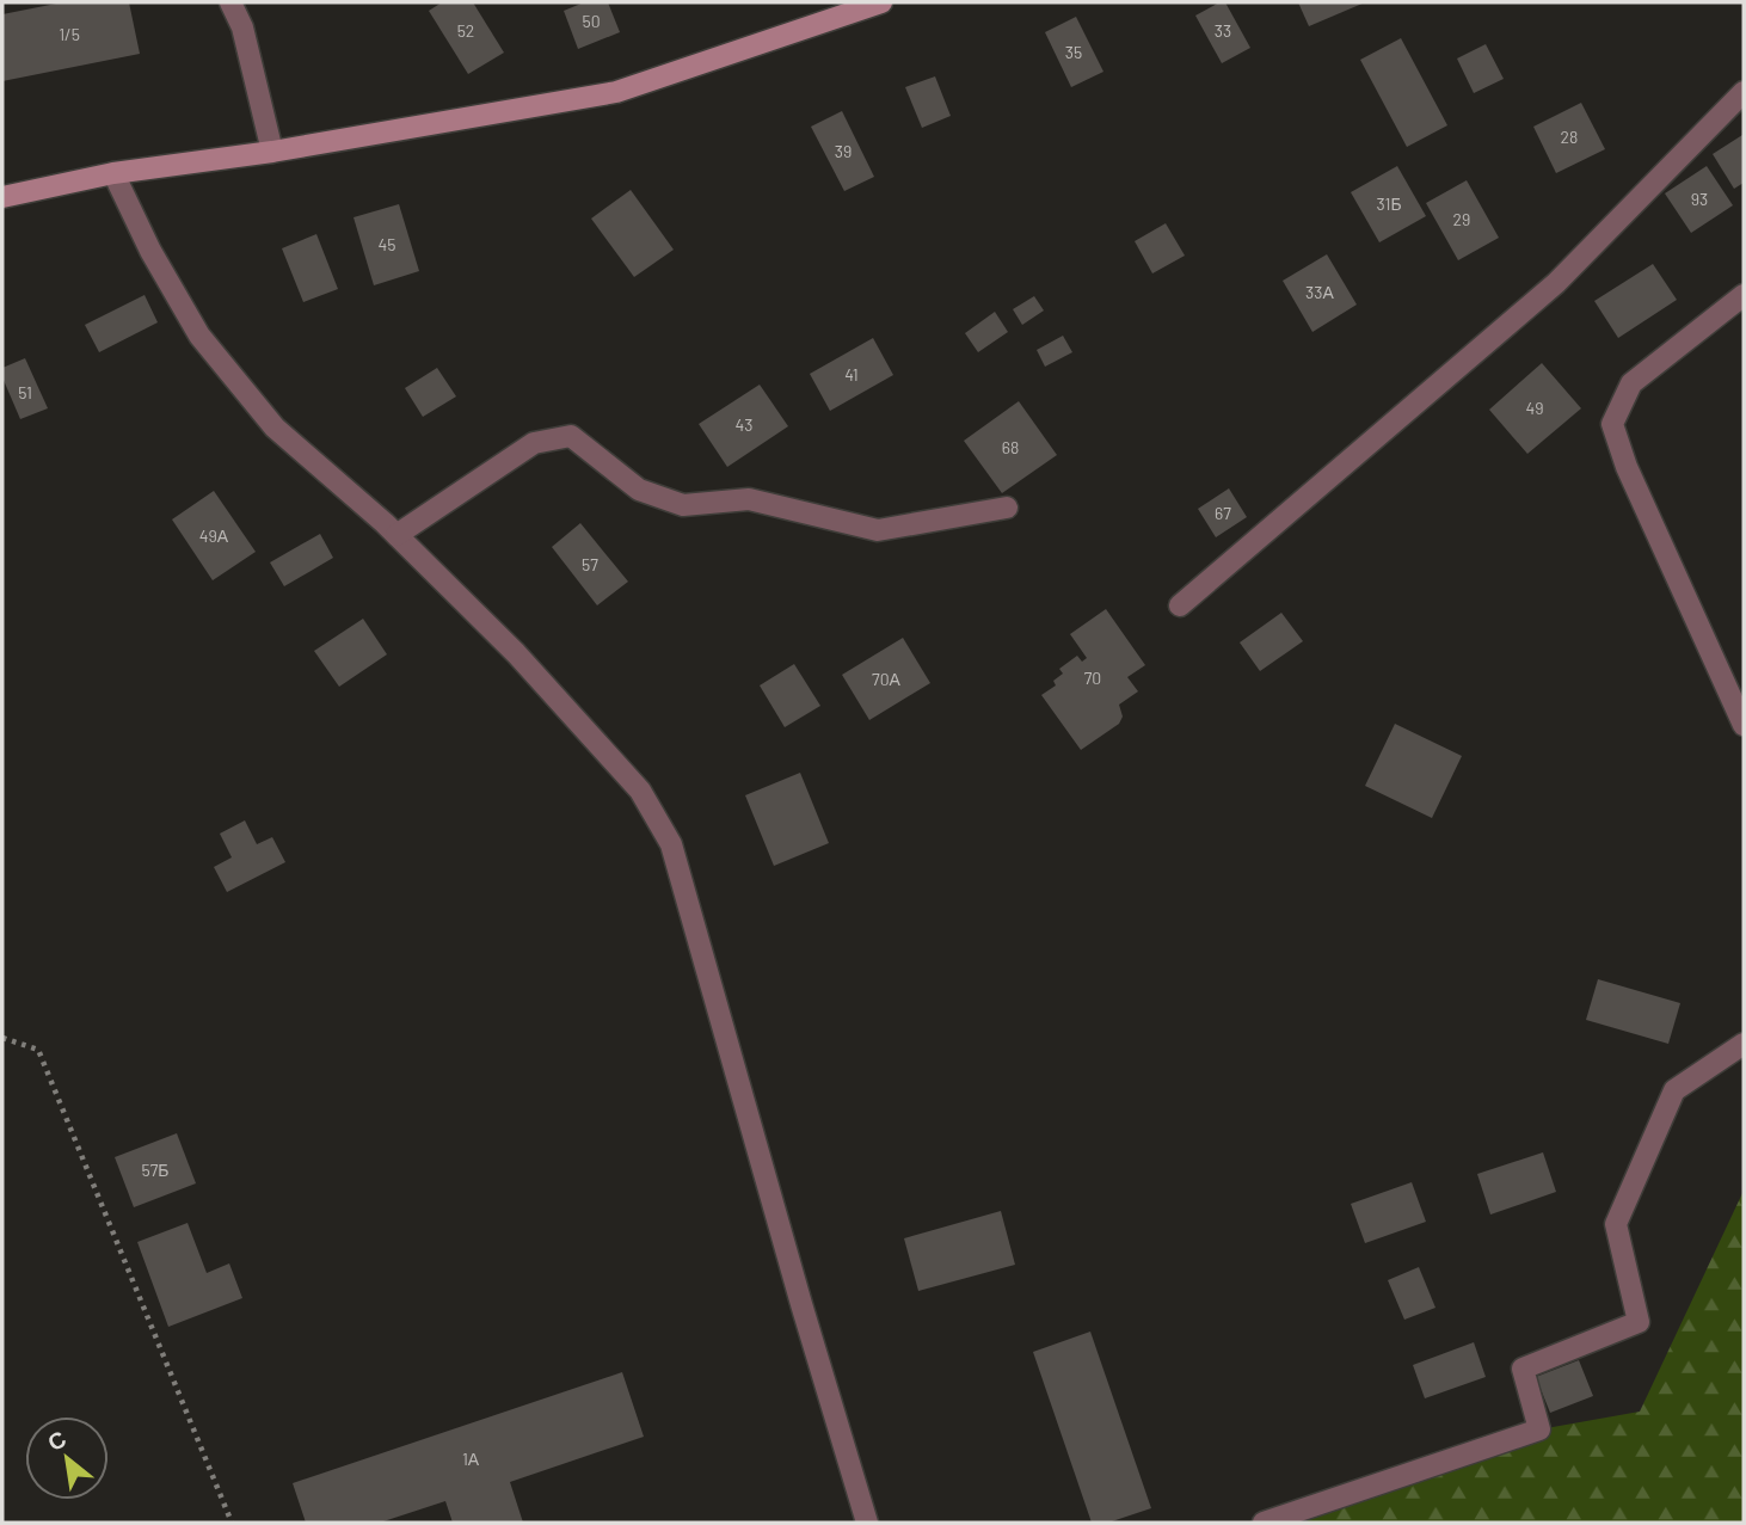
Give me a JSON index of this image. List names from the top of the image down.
{
  "house_numbers": [
    "50",
    "52",
    "33",
    "1/5",
    "35",
    "28",
    "39",
    "93",
    "31Б",
    "29",
    "45",
    "33А",
    "41",
    "51",
    "49",
    "43",
    "68",
    "67",
    "49А",
    "57",
    "70",
    "70А",
    "57Б",
    "1А"
  ],
  "north": "top left"
}
